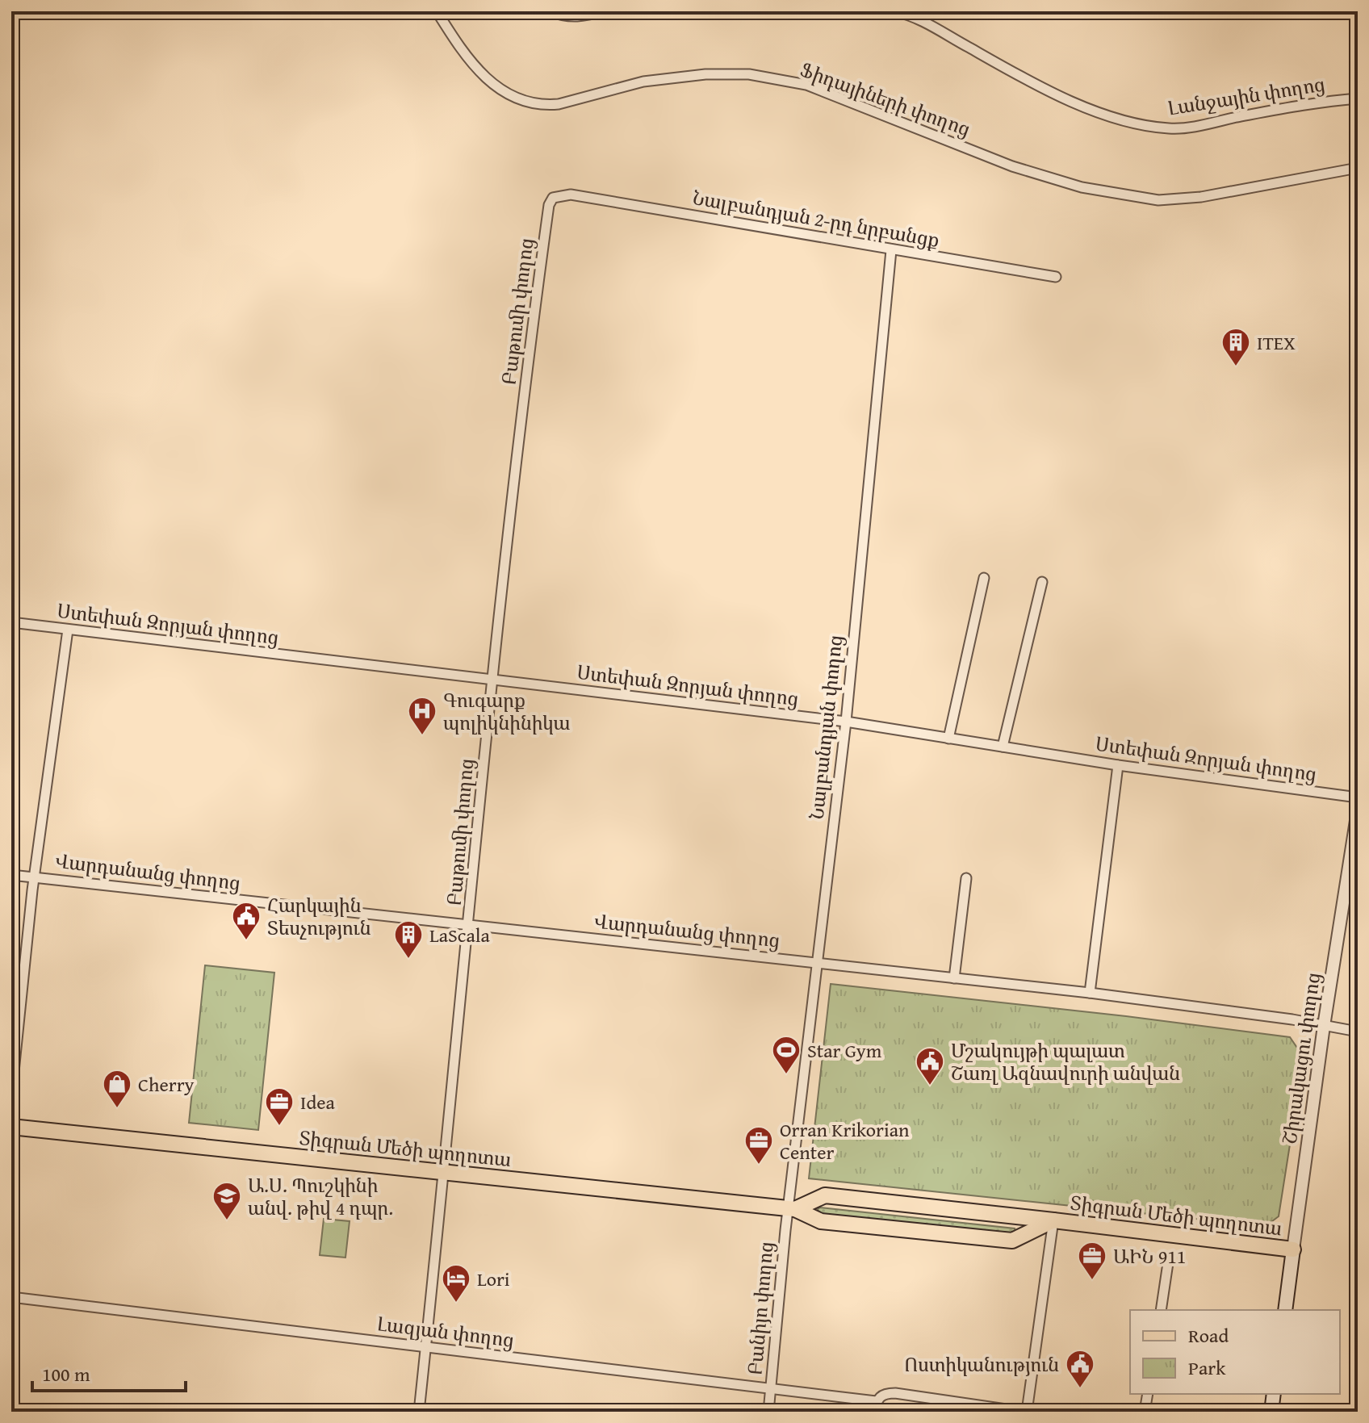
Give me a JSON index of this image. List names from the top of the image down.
{
  "streets": {
    "main road": ["Շիրակացու փողոց", "Տիգրան Մեծի պողոտա"],
    "street": [
      "Լանջային փողոց",
      "Ֆիդայիների փողոց",
      "Նալբանդյան 2-րդ նրբանցք",
      "Բաթումի փողոց",
      "Ստեփան Զորյան փողոց",
      "Նալբանդյան փողոց",
      "Վարդանանց փողոց",
      "Բանիյո փողոց",
      "Լազյան փողոց"
    ]
  },
  "crossings": [
    ["Նալբանդյան 2-րդ նրբանցք", "Բաթումի փողոց"],
    ["Նալբանդյան 2-րդ նրբանցք", "Նալբանդյան փողոց"],
    ["Բաթումի փողոց", "Ստեփան Զորյան փողոց"],
    ["Բաթումի փողոց", "Վարդանանց փողոց"],
    ["Բաթումի փողոց", "Տիգրան Մեծի պողոտա"],
    ["Բաթումի փողոց", "Լազյան փողոց"],
    ["Ստեփան Զորյան փողոց", "Նալբանդյան փողոց"],
    ["Նալբանդյան փողոց", "Վարդանանց փողոց"],
    ["Նալբանդյան փողոց", "Տիգրան Մեծի պողոտա"],
    ["Նալբանդյան փողոց", "Բանիյո փողոց"],
    ["Վարդանանց փողոց", "Շիրակացու փողոց"],
    ["Շիրակացու փողոց", "Տիգրան Մեծի պողոտա"],
    ["Տիգրան Մեծի պողոտա", "Բանիյո փողոց"],
    ["Բանիյո փողոց", "Լազյան փողոց"]
  ],
  "places": {
    "building": ["ITEX", "LaScala"],
    "hospital": ["Գուգարք պոլիկնինիկա"],
    "public building": ["Հարկային Տեսչություն", "Մշակույթի պալատ Շառլ Ազնավուրի անվան", "Ոստիկանություն"],
    "sports": ["Star Gym"],
    "shop": ["Cherry"],
    "office": ["Idea", "Orran Krikorian Center", "ԱԻՆ 911"],
    "school or university": ["Ա.Ս. Պուշկինի անվ. թիվ 4 դպր."],
    "hotel": ["Lori"]
  },
  "legend": ["Road", "Park"],
  "scale_bar": "100 m"
}
